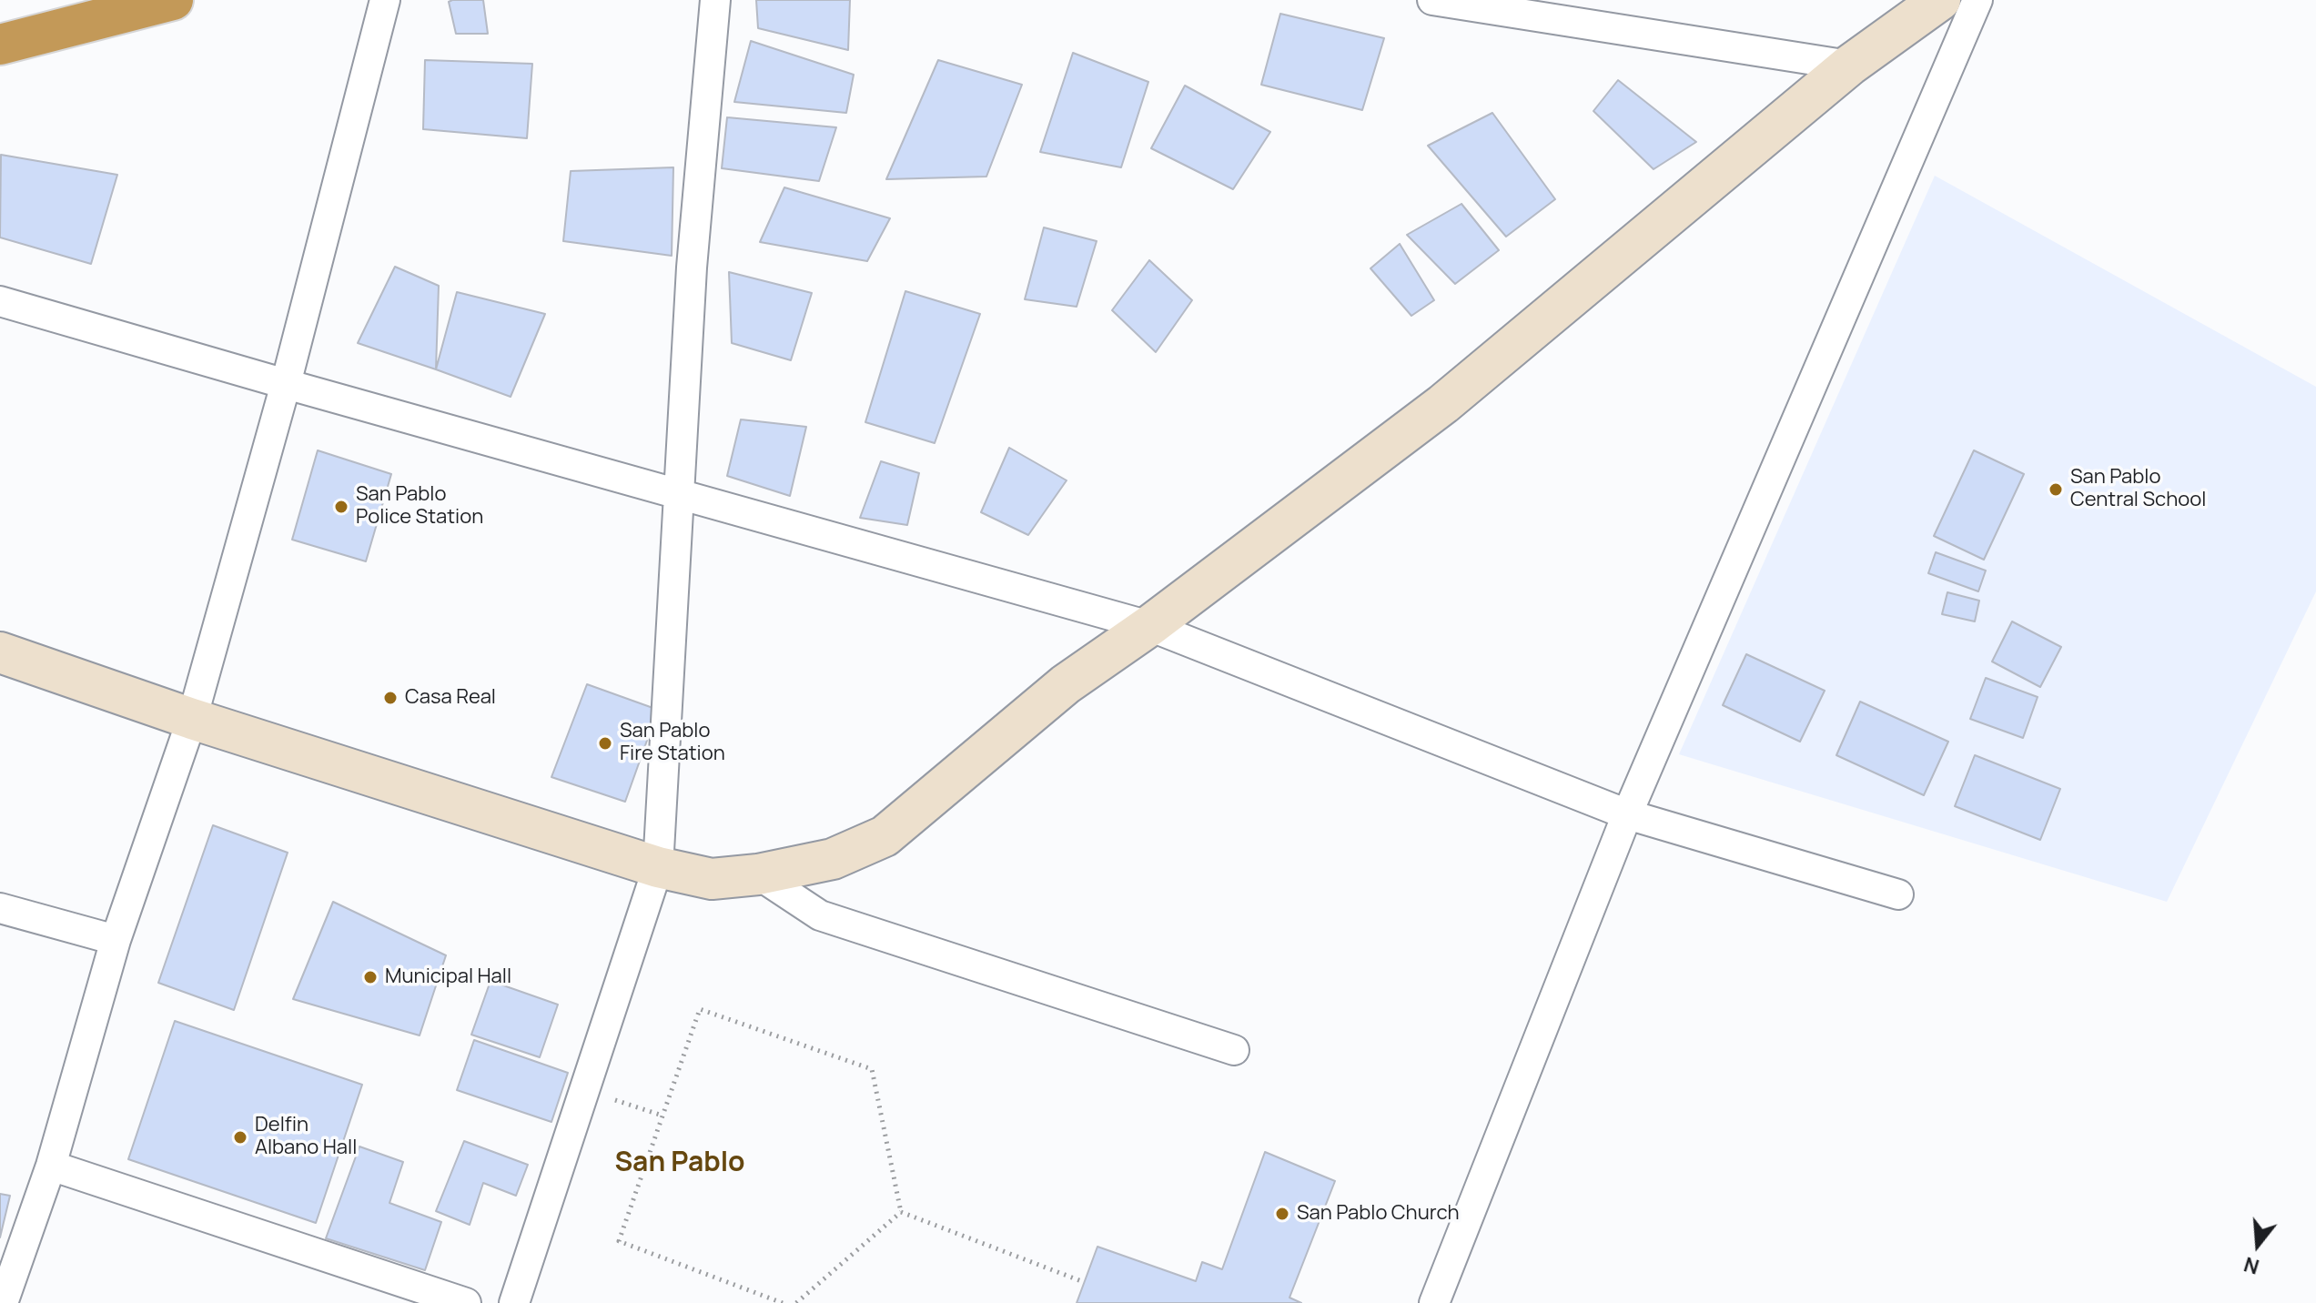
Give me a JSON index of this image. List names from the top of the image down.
{
  "districts": ["San Pablo"],
  "places": [
    "San Pablo Central School",
    "San Pablo Police Station",
    "Casa Real",
    "San Pablo Fire Station",
    "Municipal Hall",
    "Delfin Albano Hall",
    "San Pablo Church"
  ],
  "north": "bottom"
}
